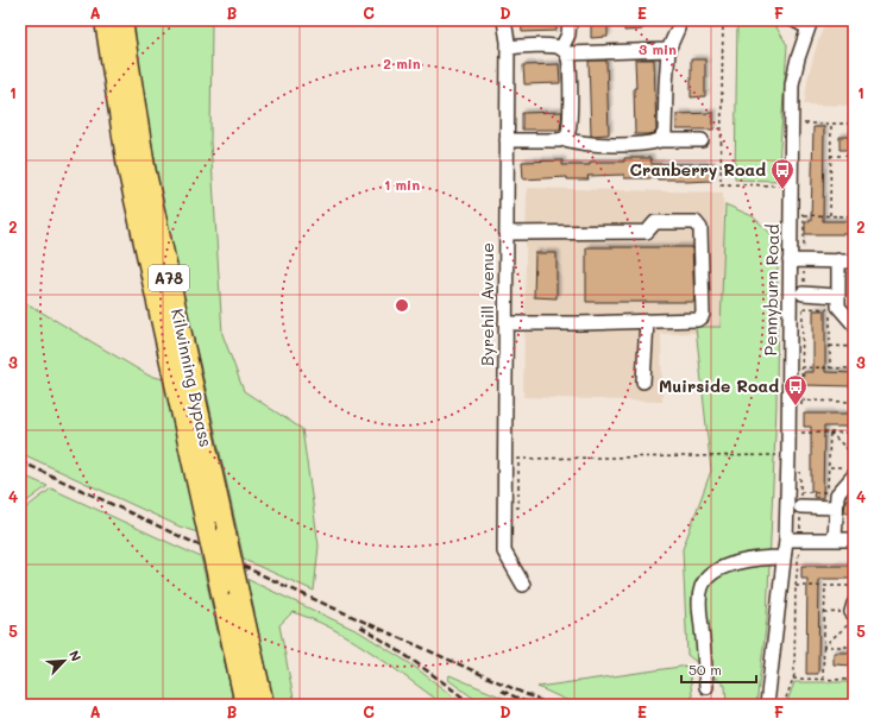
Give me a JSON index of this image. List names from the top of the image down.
{
  "streets": {
    "highway": ["A78", "Kilwinning Bypass"],
    "street": ["Pennyburn Road", "Byrehill Avenue"]
  },
  "places": {
    "bus stop": ["Cranberry Road", "Muirside Road"]
  },
  "scale_bar": "50 m",
  "north": "top right",
  "grid": {
    "columns": [
      "A",
      "B",
      "C",
      "D",
      "E",
      "F"
    ],
    "rows": [
      "1",
      "2",
      "3",
      "4",
      "5"
    ]
  },
  "rings": ["3 min", "2 min", "1 min"]
}
